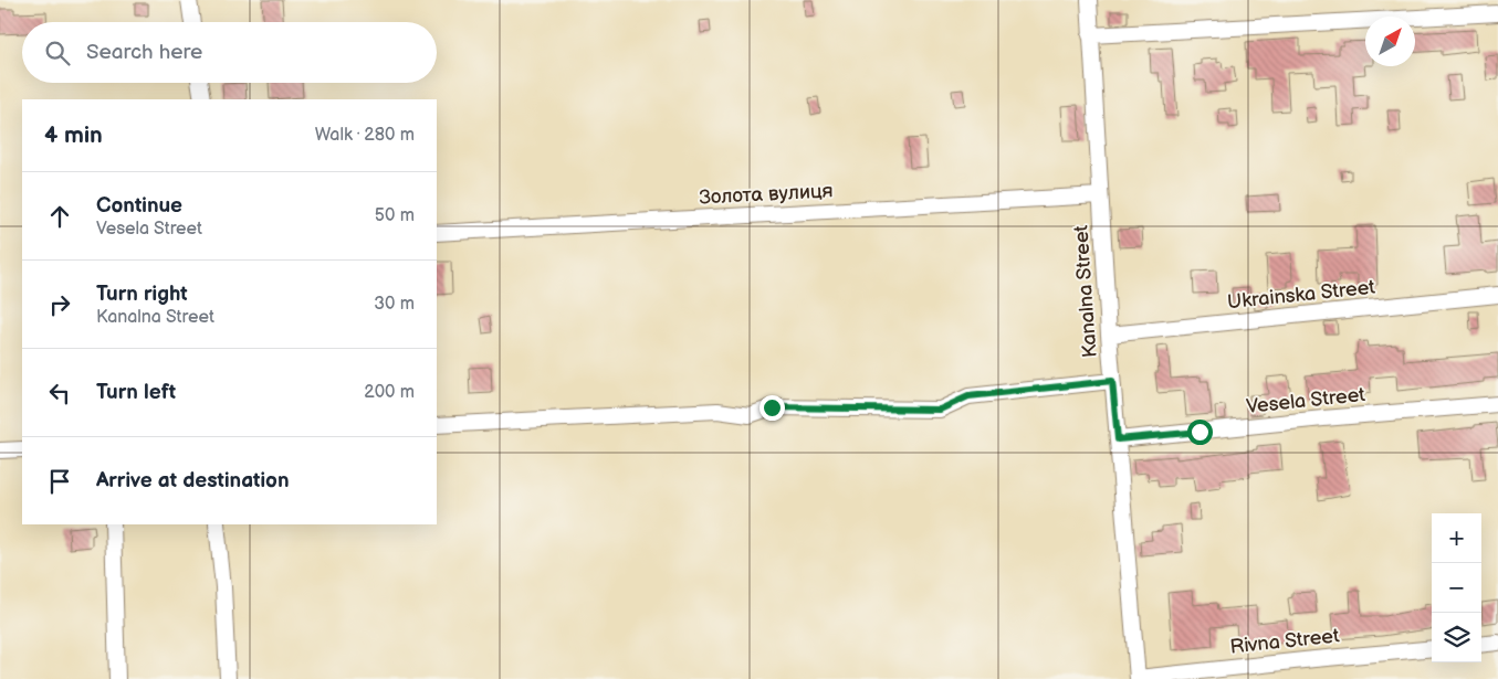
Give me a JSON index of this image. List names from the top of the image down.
{
  "streets": {
    "street": [
      "Золота вулиця",
      "Kanalna Street",
      "Ukrainska Street",
      "Vesela Street",
      "Rivna Street"
    ]
  },
  "crossings": [
    ["Золота вулиця", "Kanalna Street"],
    ["Kanalna Street", "Ukrainska Street"],
    ["Kanalna Street", "Vesela Street"],
    ["Kanalna Street", "Rivna Street"]
  ],
  "north": "top right",
  "page": {
    "search": "Search here",
    "heading": ["4 min", "Walk · 280 m"],
    "list": [
      ["Continue", "Vesela Street", "50 m"],
      ["Turn right", "Kanalna Street", "30 m"],
      ["Turn left", "200 m"],
      "Arrive at destination"
    ],
    "map_buttons": ["+", "−"]
  }
}
